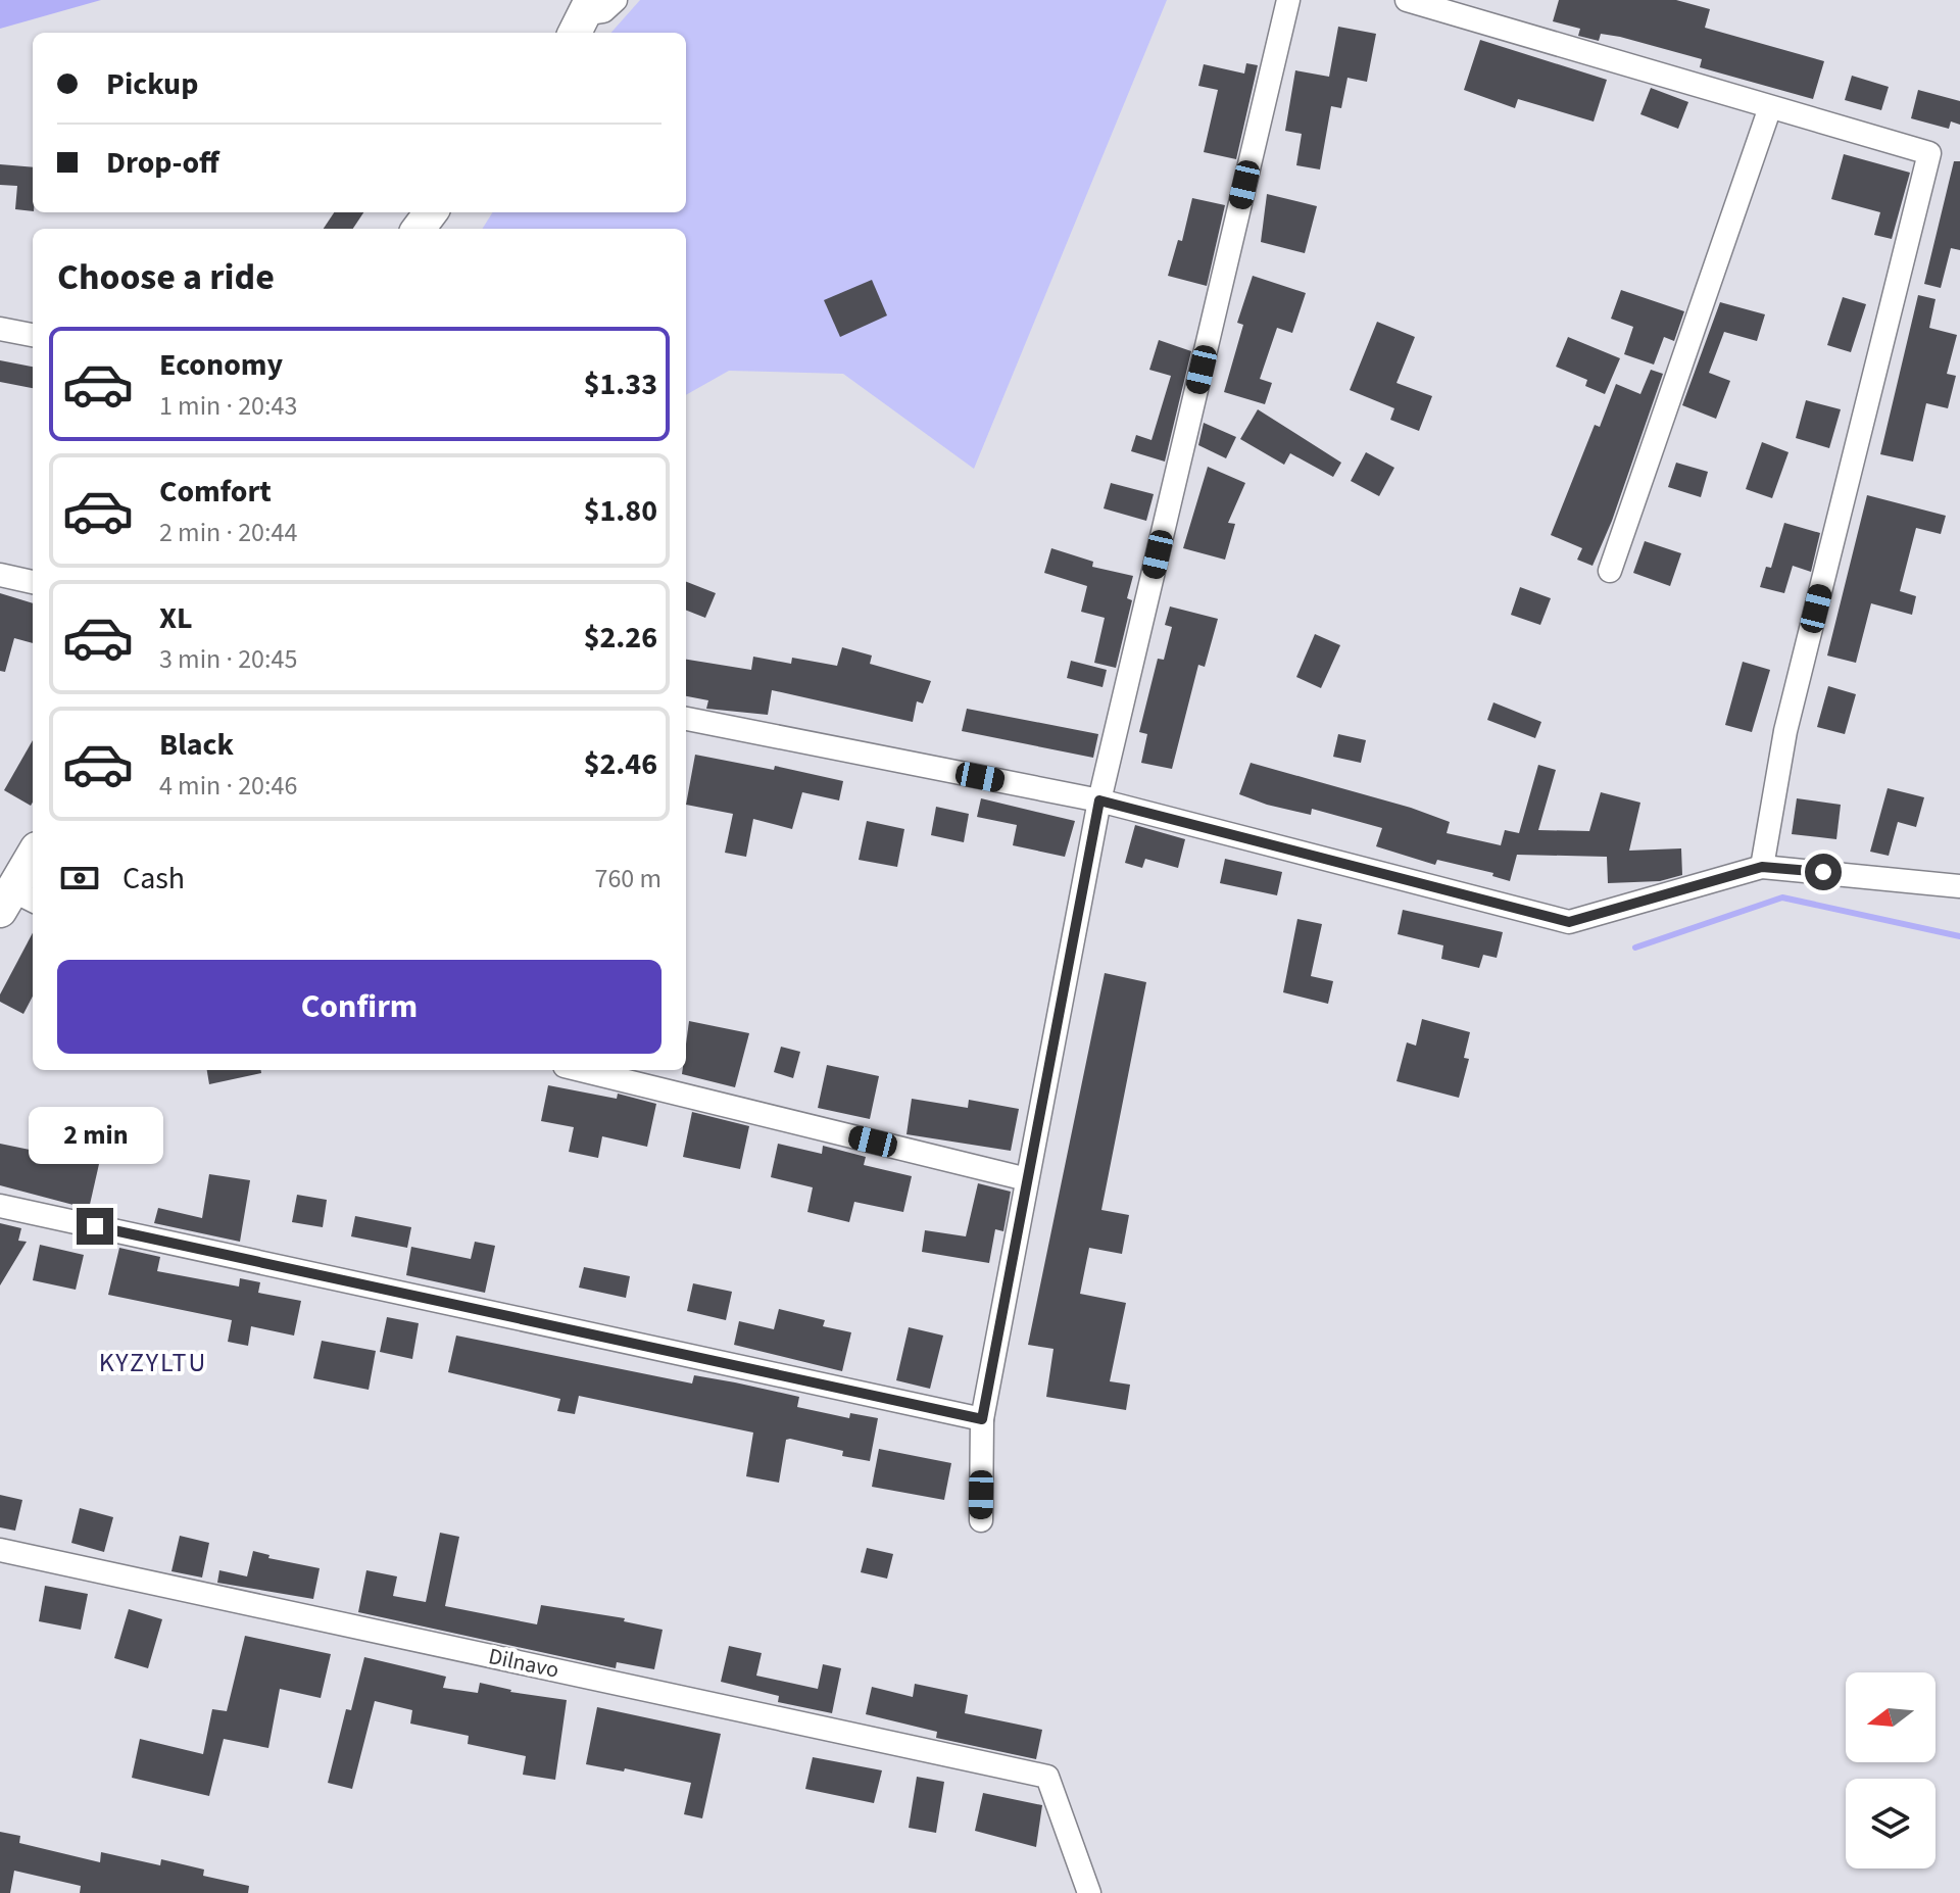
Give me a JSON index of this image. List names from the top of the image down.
{
  "streets": {
    "street": ["Dilnavo"]
  },
  "districts": ["KYZYLTU"],
  "north": "left",
  "page": {
    "banner": ["Pickup", "Drop-off"],
    "heading": "Choose a ride",
    "list": [
      {
        "name": "Economy",
        "note": "1 min · 20:43",
        "value": "$1.33"
      },
      {
        "name": "Comfort",
        "note": "2 min · 20:44",
        "value": "$1.80"
      },
      {
        "name": "XL",
        "note": "3 min · 20:45",
        "value": "$2.26"
      },
      {
        "name": "Black",
        "note": "4 min · 20:46",
        "value": "$2.46"
      }
    ],
    "pay": ["Cash", "760 m"],
    "buttons": "Confirm",
    "bubble": "2 min"
  }
}
